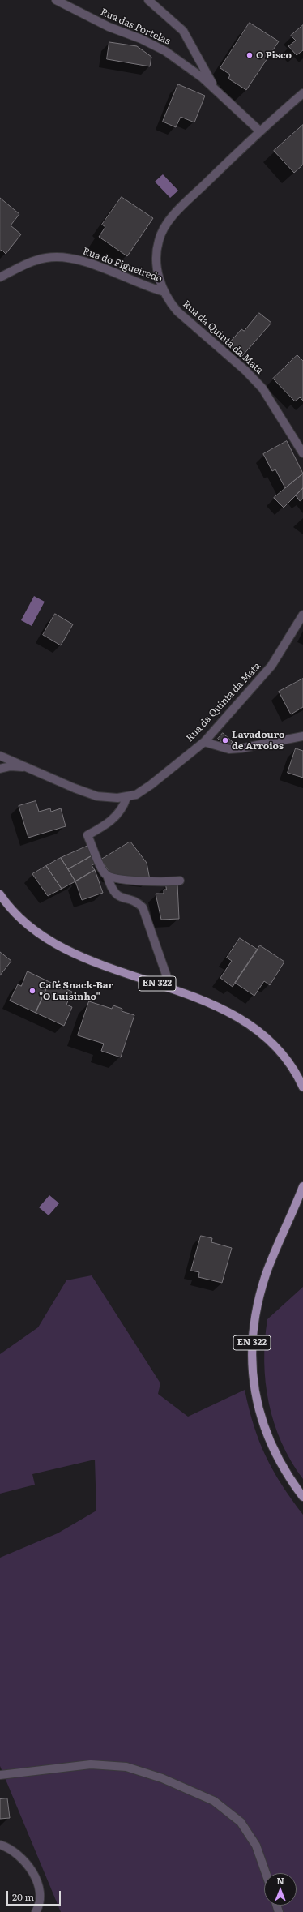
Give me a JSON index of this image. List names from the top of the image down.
{
  "streets": {
    "main road": ["EN 322"],
    "street": ["Rua das Portelas", "Rua do Figueiredo", "Rua da Quinta da Mata"]
  },
  "crossings": [
    ["Rua das Portelas", "Rua da Quinta da Mata"],
    ["Rua do Figueiredo", "Rua da Quinta da Mata"]
  ],
  "places": ["O Pisco", "Lavadouro de Arroios", "Café Snack-Bar \"O Luisinho\""],
  "scale_bar": "20 m",
  "north": "top"
}
